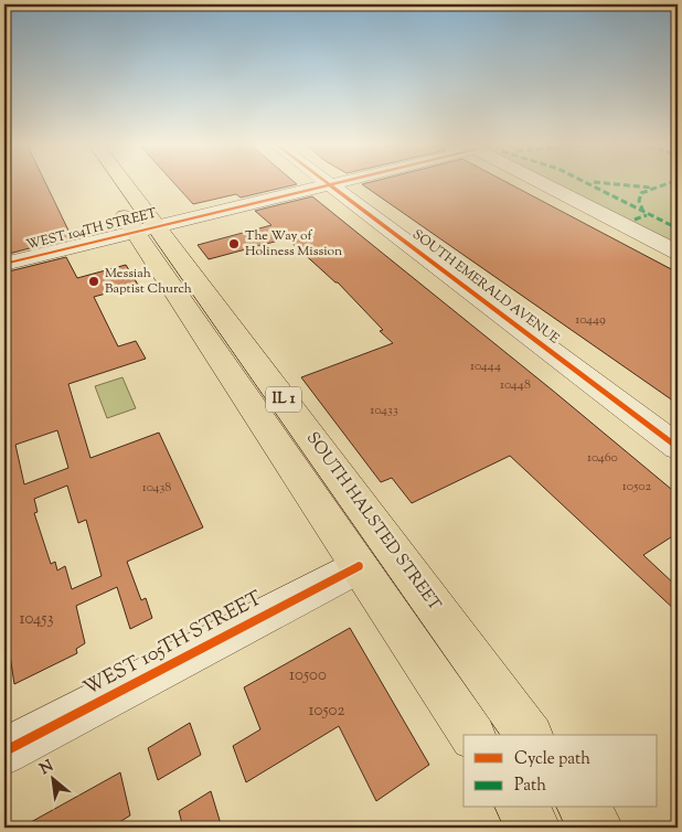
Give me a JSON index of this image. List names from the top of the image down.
{
  "streets": {
    "main road": ["IL 1", "SOUTH HALSTED STREET"],
    "street": ["WEST 104TH STREET", "SOUTH EMERALD AVENUE", "WEST 105TH STREET"]
  },
  "crossings": [
    ["WEST 104TH STREET", "SOUTH EMERALD AVENUE"],
    ["WEST 104TH STREET", "SOUTH HALSTED STREET"],
    ["SOUTH HALSTED STREET", "WEST 105TH STREET"]
  ],
  "places": ["The Way of Holiness Mission", "Messiah Baptist Church"],
  "house_numbers": [
    "10449",
    "10444",
    "10448",
    "10433",
    "10460",
    "10502",
    "10438",
    "10453",
    "10500",
    "10502"
  ],
  "legend": ["Cycle path", "Path"],
  "north": "top left"
}
